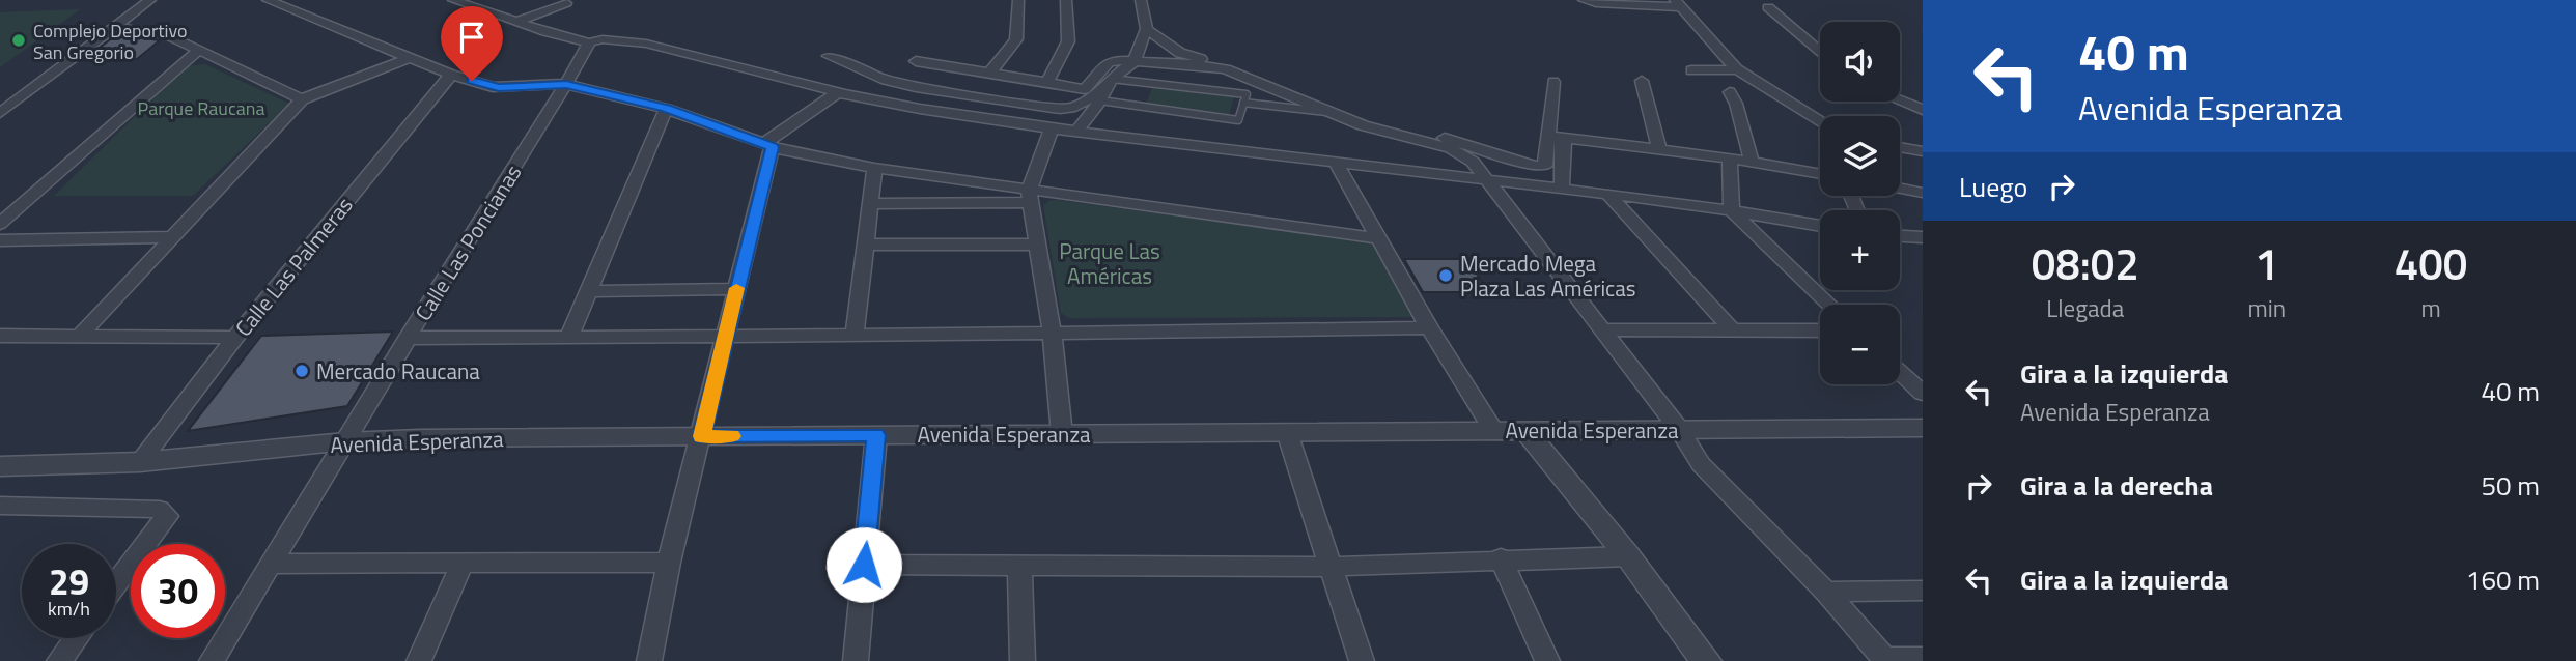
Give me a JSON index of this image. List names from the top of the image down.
{
  "streets": {
    "street": ["Calle Las Poncianas", "Calle Las Palmeras", "Avenida Esperanza"]
  },
  "crossings": [
    ["Calle Las Poncianas", "Avenida Esperanza"],
    ["Calle Las Palmeras", "Avenida Esperanza"]
  ],
  "parks": ["Parque Raucana", "Parque Las Américas"],
  "places": ["Complejo Deportivo San Gregorio", "Mercado Mega Plaza Las Américas", "Mercado Raucana"],
  "page": {
    "turn": ["40 m", "Avenida Esperanza"],
    "map_buttons": ["+", "−"],
    "then": "Luego",
    "eta": [
      "08:02",
      "Llegada",
      "1",
      "min",
      "400",
      "m"
    ],
    "list": [
      {
        "name": "Gira a la izquierda",
        "note": "Avenida Esperanza",
        "value": "40 m"
      },
      {
        "name": "Gira a la derecha",
        "value": "50 m"
      },
      {
        "name": "Gira a la izquierda",
        "value": "160 m"
      }
    ],
    "speed": "29 km/h",
    "limit": "30"
  }
}
